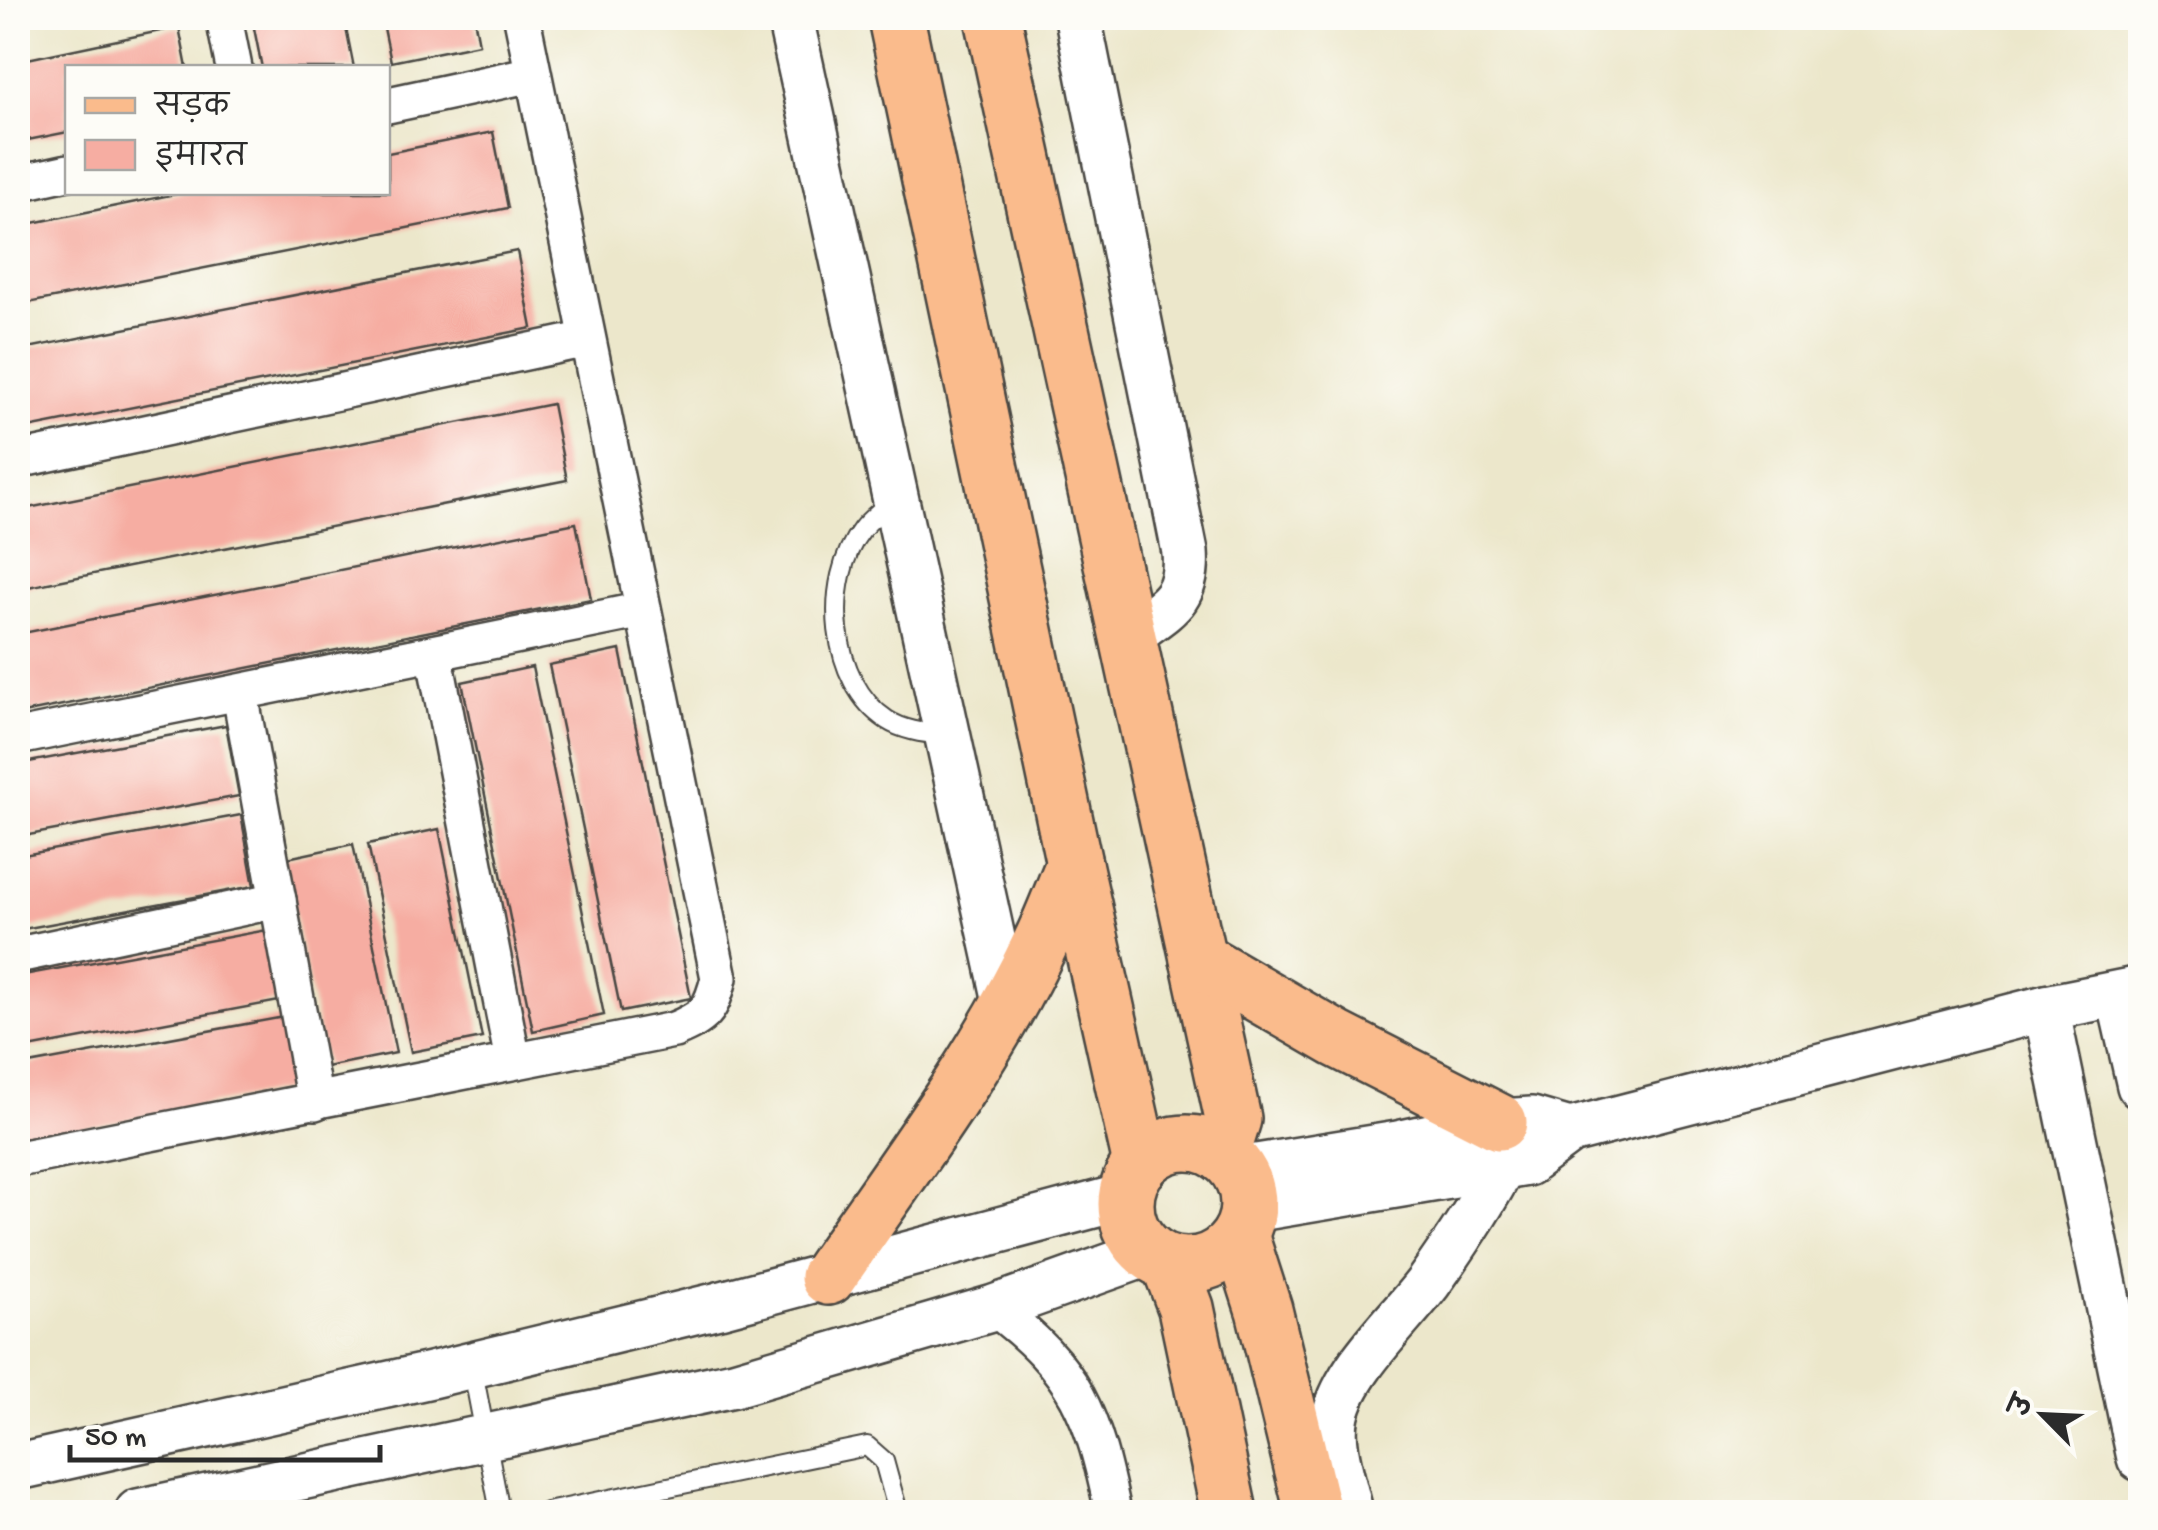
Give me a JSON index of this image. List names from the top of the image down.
{
  "legend": ["सड़क", "इमारत"],
  "scale_bar": "50 m",
  "north": "top left"
}
